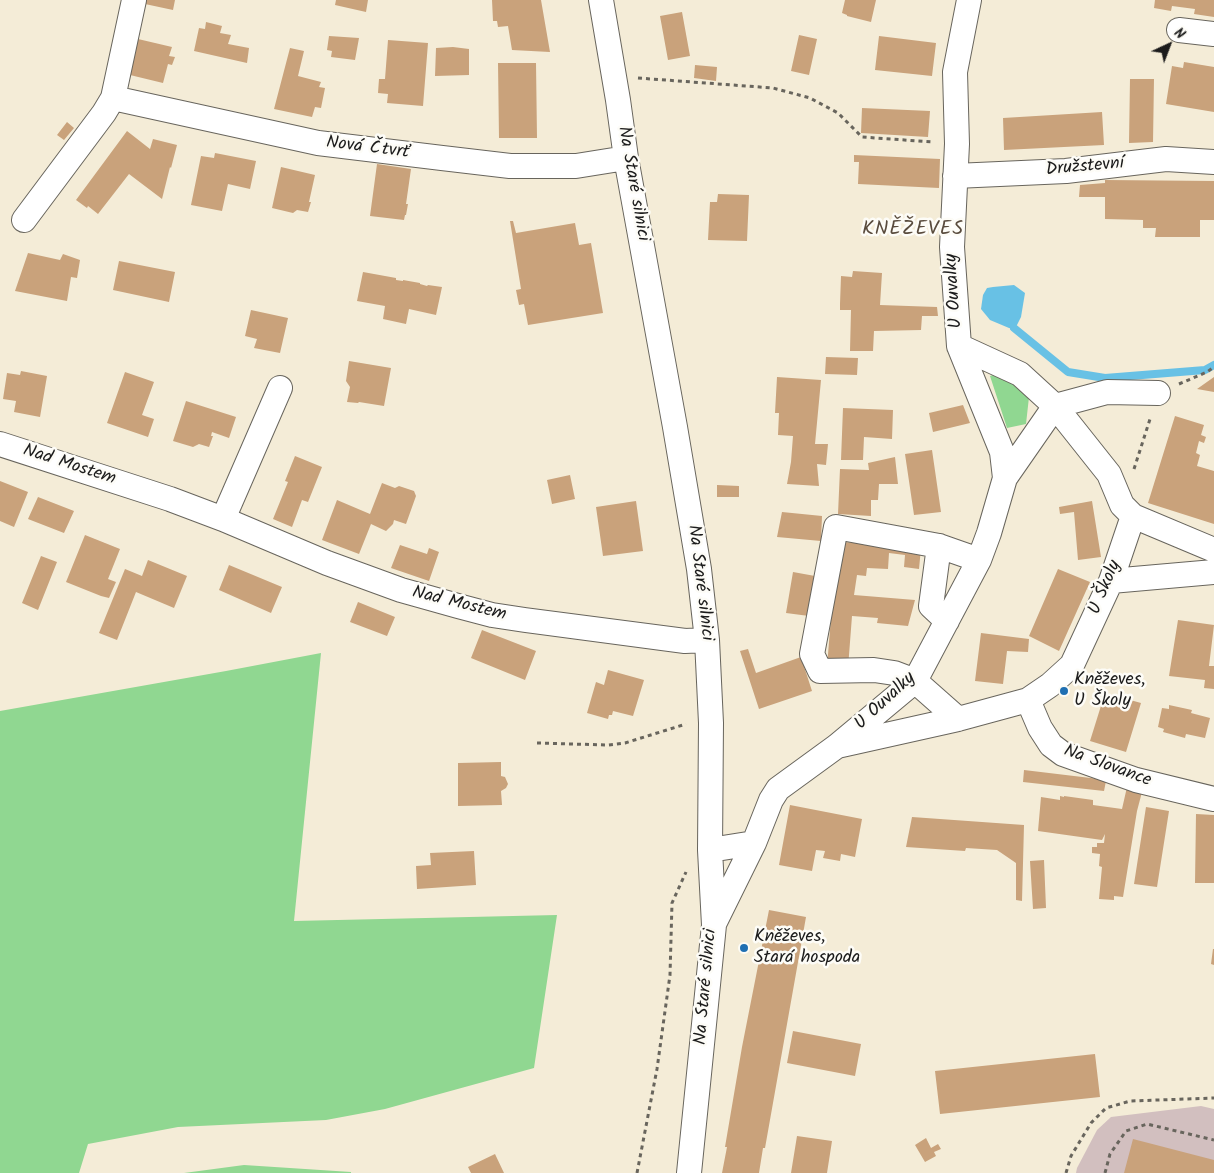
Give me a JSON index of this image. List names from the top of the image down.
{
  "streets": {
    "street": [
      "Nová Čtvrť",
      "Družstevní",
      "Na Staré silnici",
      "U Ouvalky",
      "Nad Mostem",
      "U Školy",
      "Na Slovance"
    ]
  },
  "crossings": [
    ["Nová Čtvrť", "Na Staré silnici"],
    ["Družstevní", "U Ouvalky"],
    ["Na Staré silnici", "U Ouvalky"],
    ["Na Staré silnici", "Nad Mostem"],
    ["U Ouvalky", "U Školy"],
    ["U Školy", "Na Slovance"]
  ],
  "districts": ["KNĚŽEVES"],
  "places": ["Kněževes, U Školy", "Kněževes, Stará hospoda"],
  "north": "top right"
}
